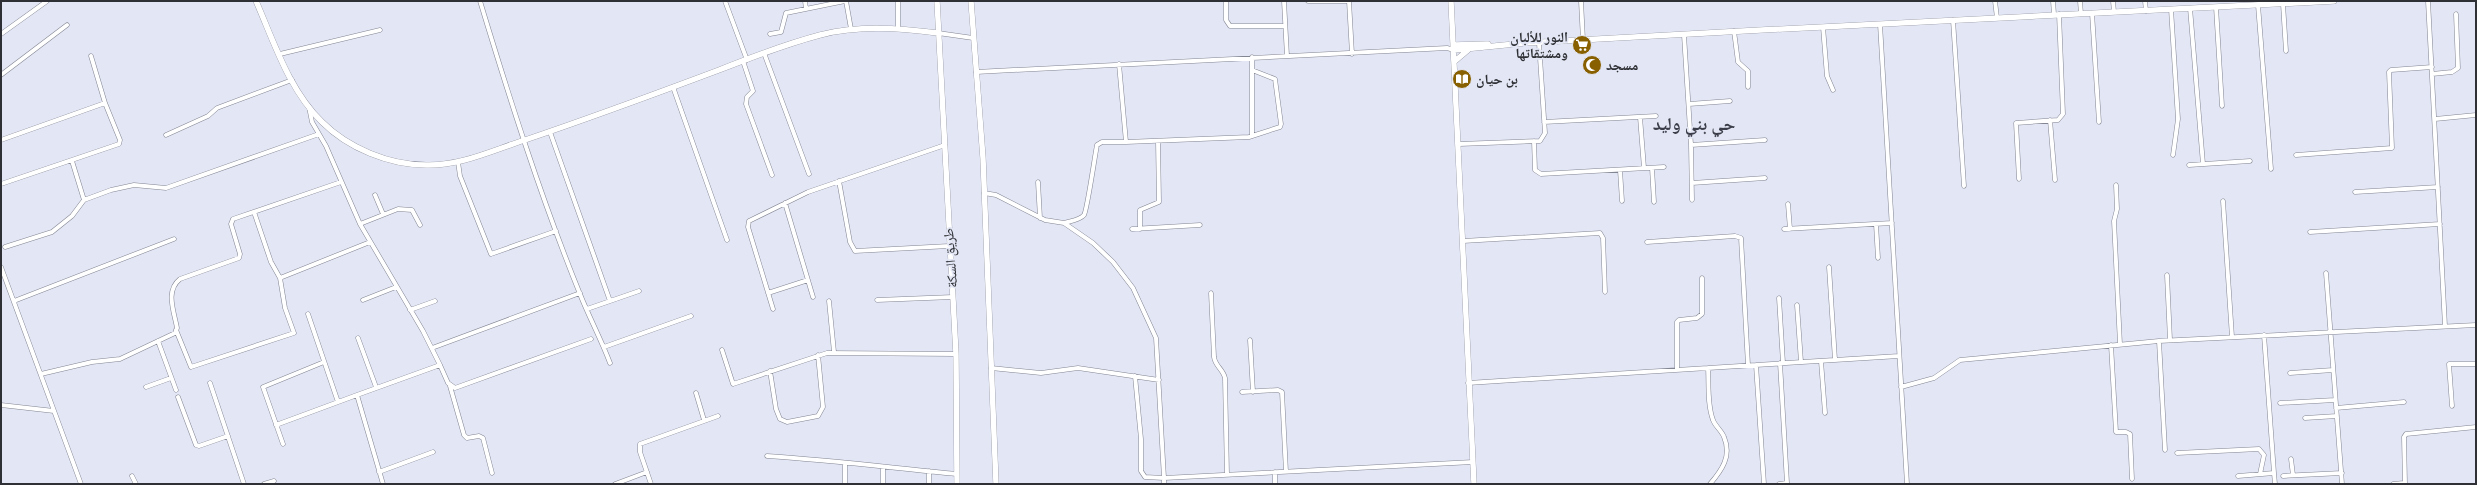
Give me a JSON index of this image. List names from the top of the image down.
{
  "streets": {
    "main road": ["طريق السكة"]
  },
  "districts": ["حي بني وليد"],
  "places": {
    "supermarket": ["النور للألبان ومشتقاتها"],
    "mosque": ["مسجد"],
    "library": ["بن حيان"]
  }
}
